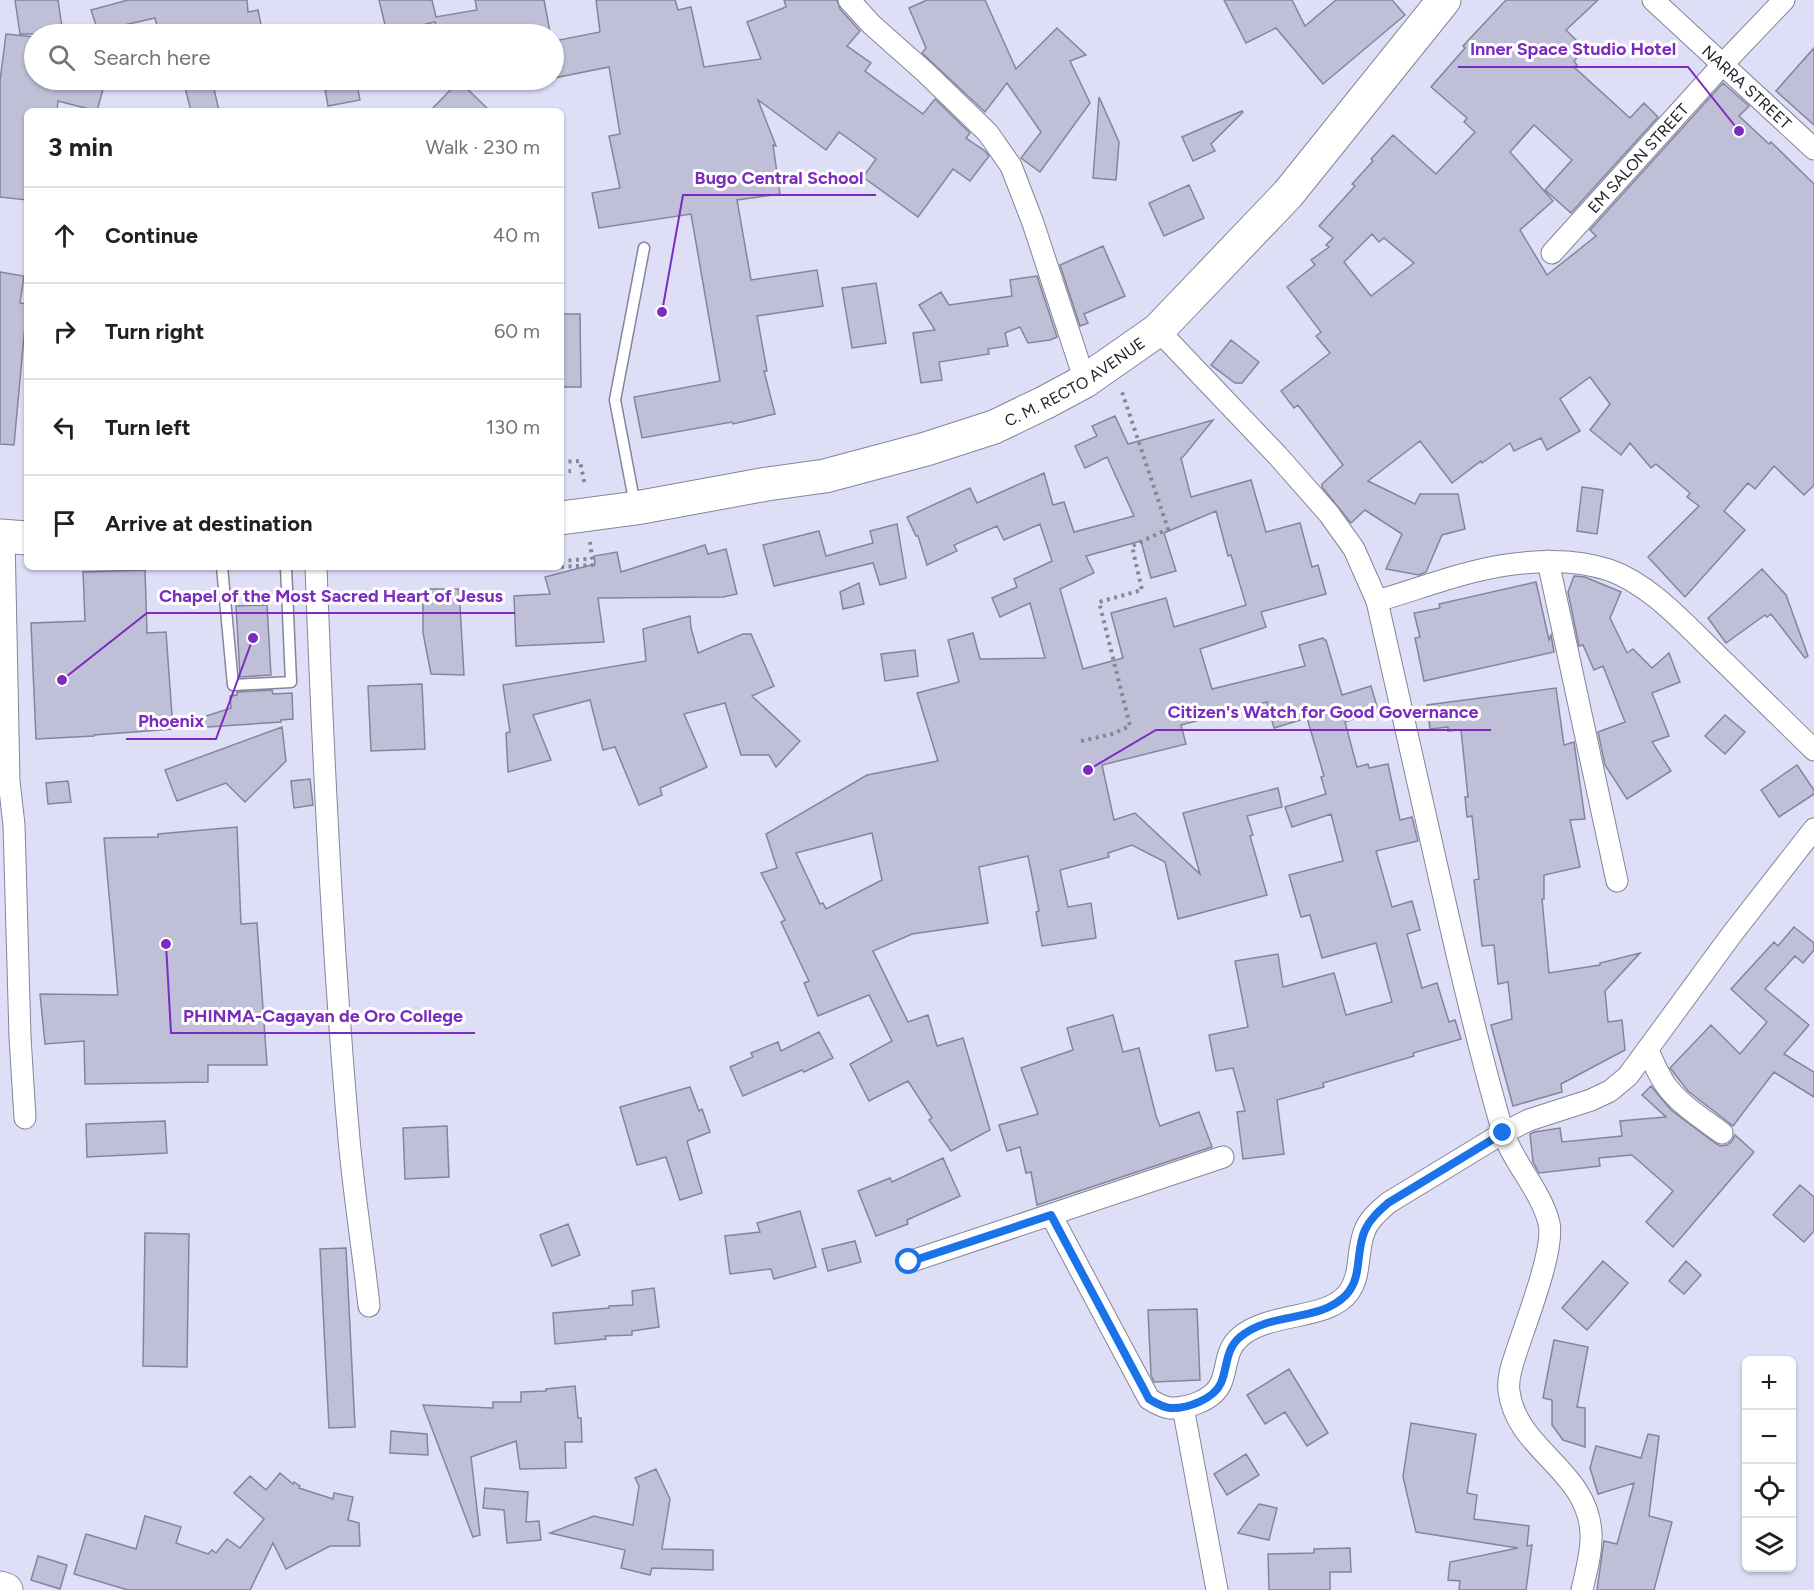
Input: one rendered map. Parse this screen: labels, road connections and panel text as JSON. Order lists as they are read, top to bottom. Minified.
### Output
{"streets":{"highway":["C. M. RECTO AVENUE"],"street":["NARRA STREET","EM SALON STREET"]},"crossings":[["NARRA STREET","EM SALON STREET"]],"places":["Inner Space Studio Hotel","Bugo Central School","Phoenix","Chapel of the Most Sacred Heart of Jesus","Citizen's Watch for Good Governance","PHINMA-Cagayan de Oro College"],"page":{"search":"Search here","heading":["3 min","Walk · 230 m"],"list":[["Continue","40 m"],["Turn right","60 m"],["Turn left","130 m"],"Arrive at destination"],"map_buttons":["+","−"]}}
